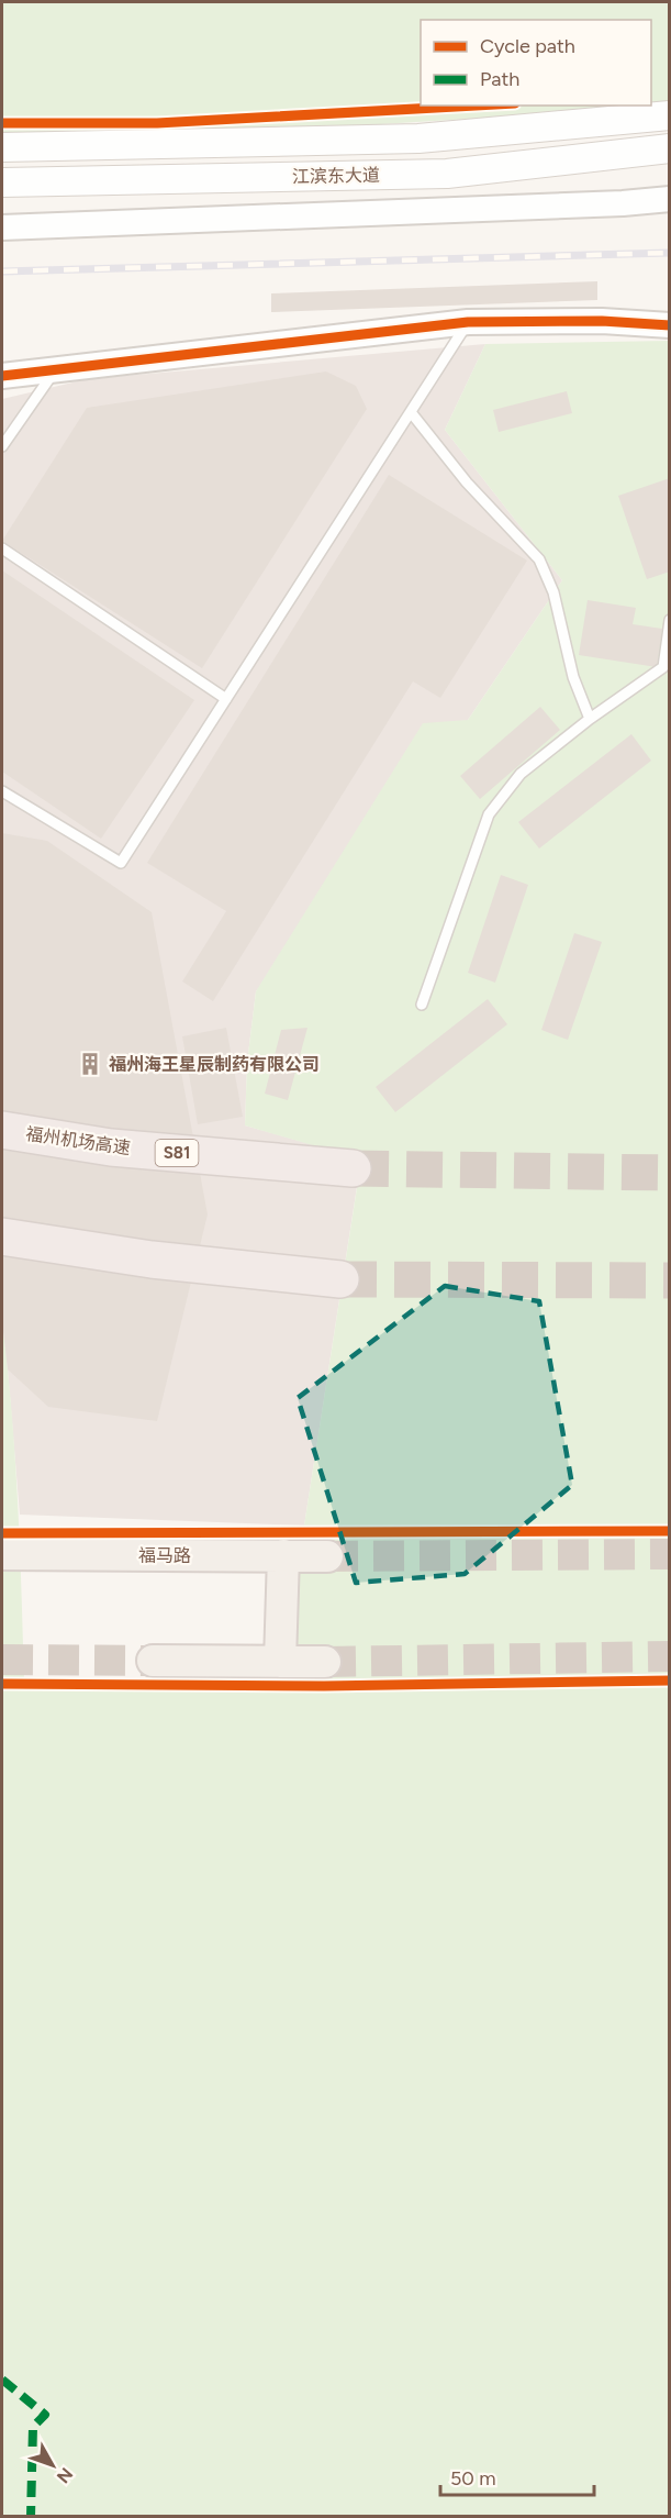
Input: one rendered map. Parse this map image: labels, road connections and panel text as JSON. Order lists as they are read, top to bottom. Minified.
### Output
{"streets":{"highway":["福州机场高速","S81"],"main road":["江滨东大道","福马路"]},"places":{"building":["福州海王星辰制药有限公司"]},"legend":["Cycle path","Path"],"scale_bar":"50 m","north":"bottom right"}
